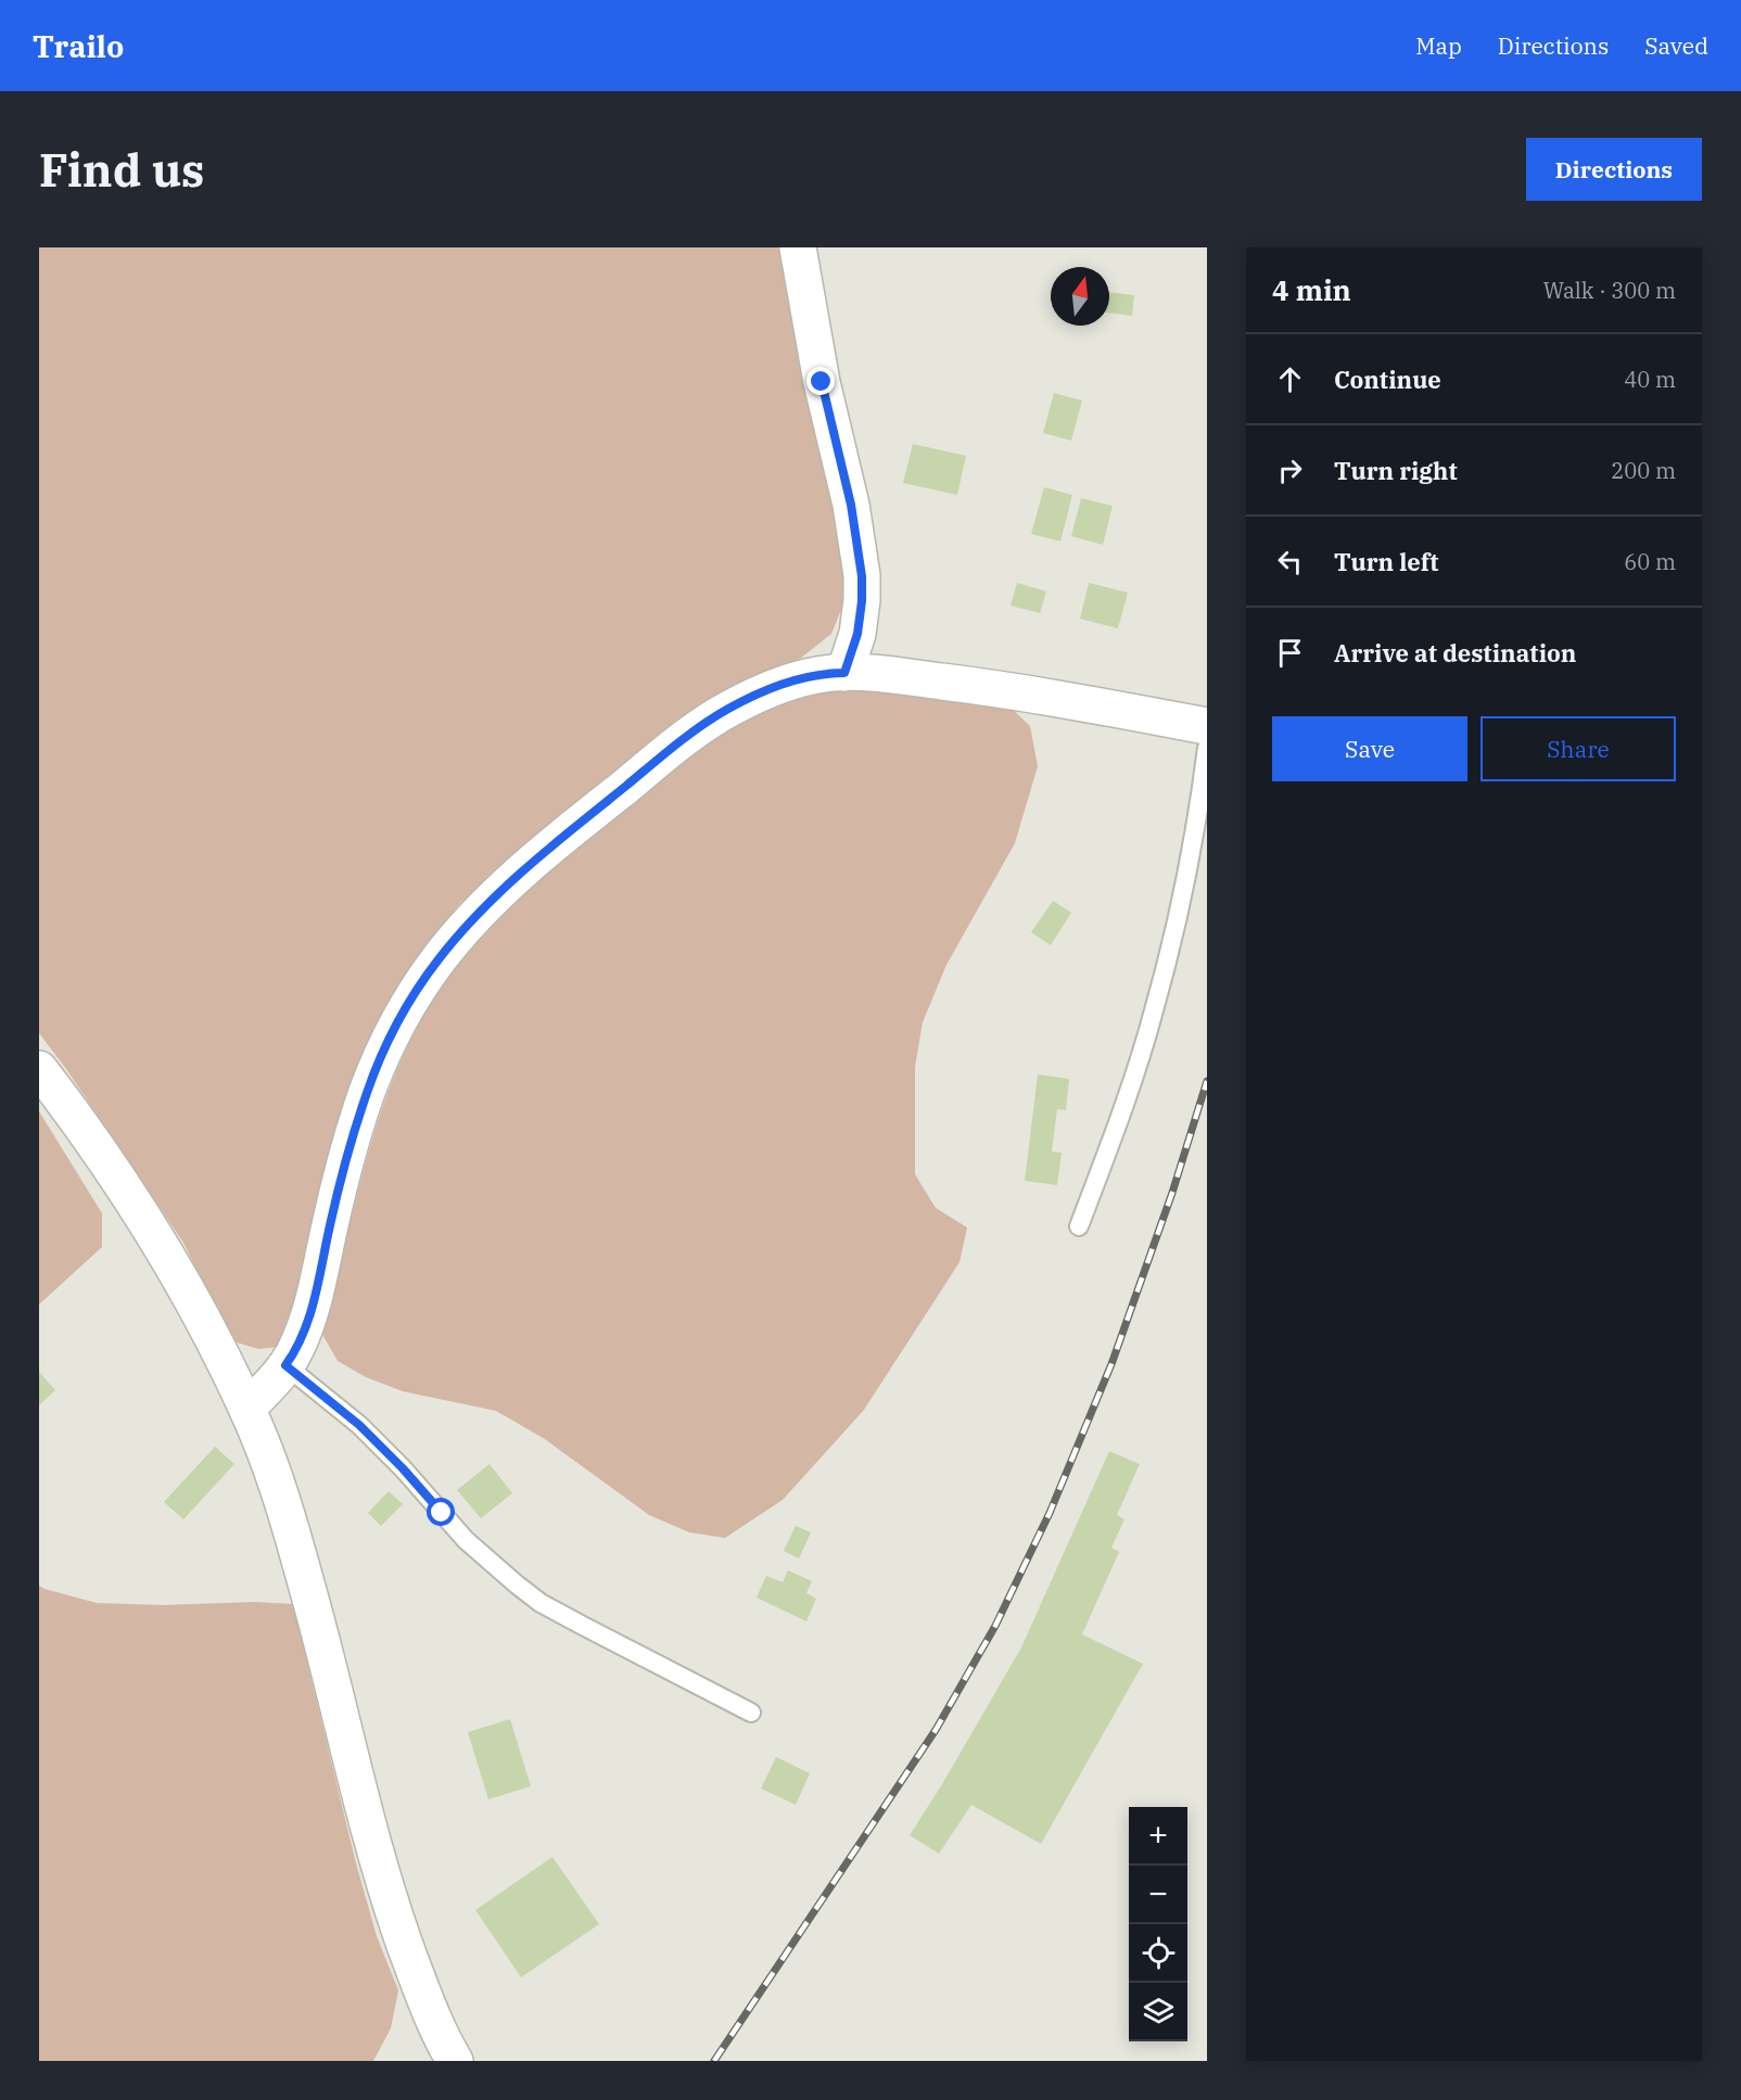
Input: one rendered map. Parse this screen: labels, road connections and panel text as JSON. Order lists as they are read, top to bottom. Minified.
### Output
{"north":"top","page":{"header":"Trailo","nav":["Map","Directions","Saved"],"buttons":["Directions",["Save","Share"]],"title":"Find us","heading":["4 min","Walk · 300 m"],"list":[["Continue","40 m"],["Turn right","200 m"],["Turn left","60 m"],"Arrive at destination"],"map_buttons":["+","−"]}}
